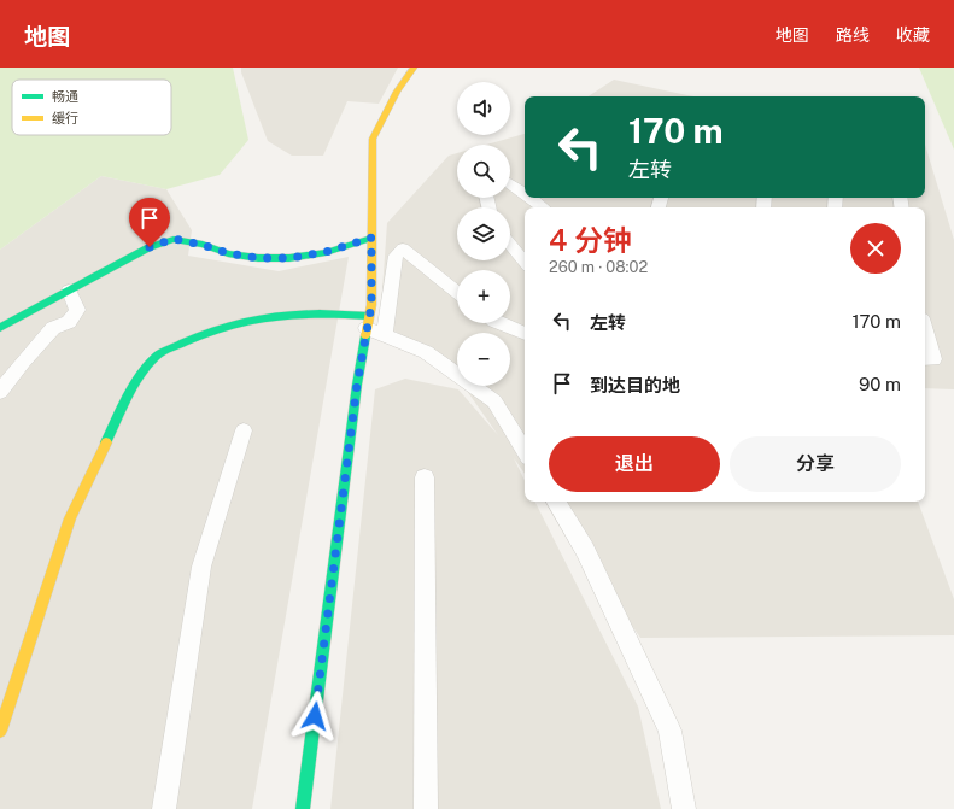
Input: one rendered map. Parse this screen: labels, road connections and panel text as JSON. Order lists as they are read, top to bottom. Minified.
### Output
{"legend":["畅通","缓行"],"page":{"header":"地图","nav":["地图","路线","收藏"],"map_buttons":["+","−"],"turn":["170 m","左转"],"heading":["4 分钟","260 m · 08:02"],"list":[{"name":"左转","value":"170 m"},{"name":"到达目的地","value":"90 m"}],"buttons":["退出","分享"]}}
